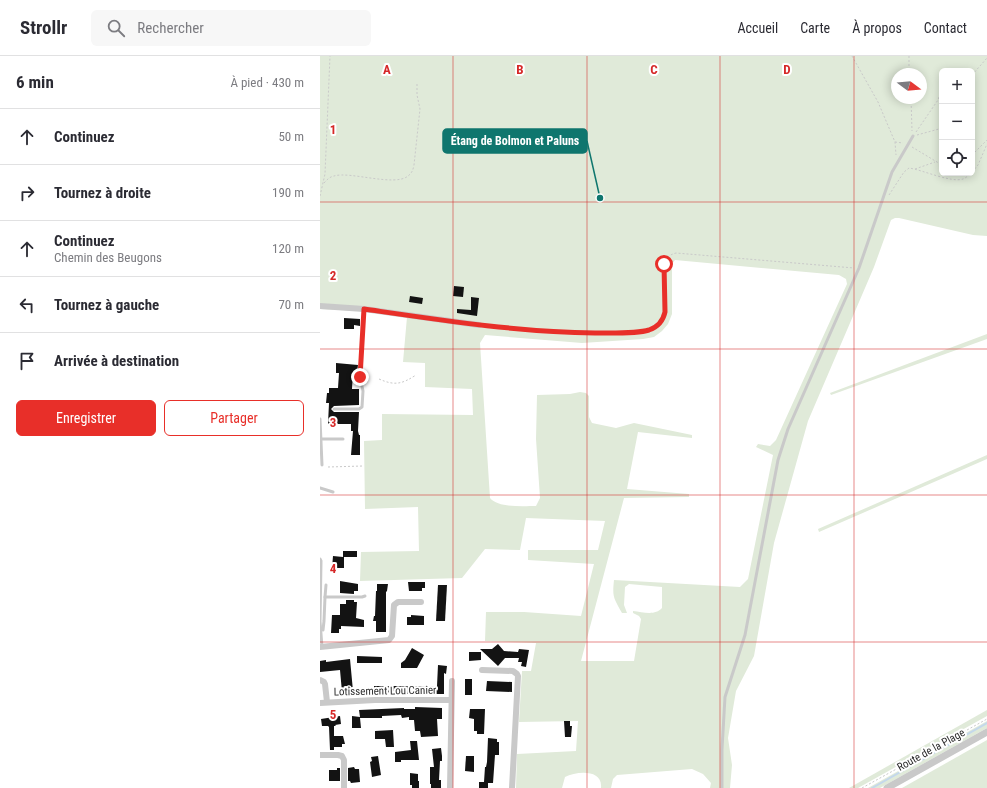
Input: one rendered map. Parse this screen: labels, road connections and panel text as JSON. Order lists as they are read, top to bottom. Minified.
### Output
{"streets":{"street":["Lotissement Lou Canier","Route de la Plage"]},"places":["Étang de Bolmon et Paluns"],"north":"right","page":{"header":"Strollr","search":"Rechercher","nav":["Accueil","Carte","À propos","Contact"],"heading":["6 min","À pied · 430 m"],"map_buttons":["+","−"],"list":[["Continuez","50 m"],["Tournez à droite","190 m"],["Continuez","Chemin des Beugons","120 m"],["Tournez à gauche","70 m"],"Arrivée à destination"],"buttons":["Enregistrer","Partager"]},"grid":{"columns":["A","B","C","D"],"rows":["1","2","3","4","5"]}}
